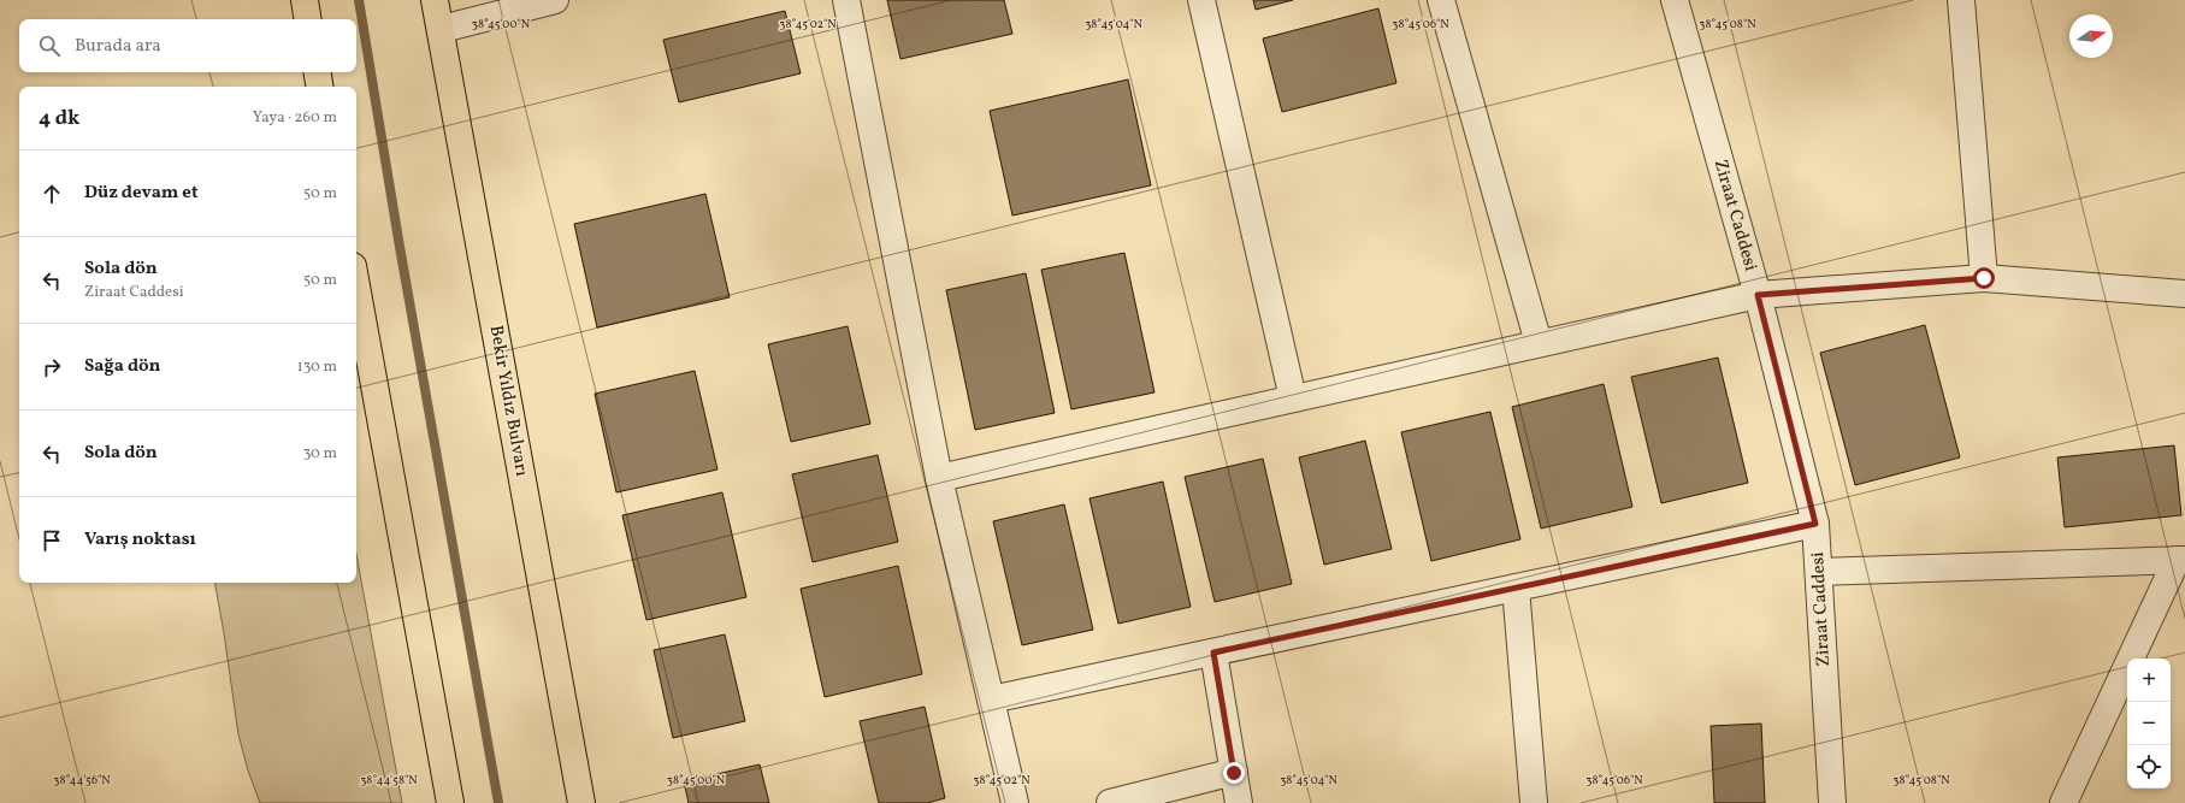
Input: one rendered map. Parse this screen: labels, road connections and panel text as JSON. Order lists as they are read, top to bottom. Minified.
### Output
{"streets":{"main road":["Bekir Yıldız Bulvarı"],"street":["Ziraat Caddesi"]},"north":"right","page":{"search":"Burada ara","heading":["4 dk","Yaya · 260 m"],"list":[["Düz devam et","50 m"],["Sola dön","Ziraat Caddesi","50 m"],["Sağa dön","130 m"],["Sola dön","30 m"],"Varış noktası"],"map_buttons":["+","−"]},"coordinates":["38°45'00\"N","38°45'02\"N","38°45'04\"N","38°45'06\"N","38°45'08\"N","38°44'56\"N","38°44'58\"N"]}
